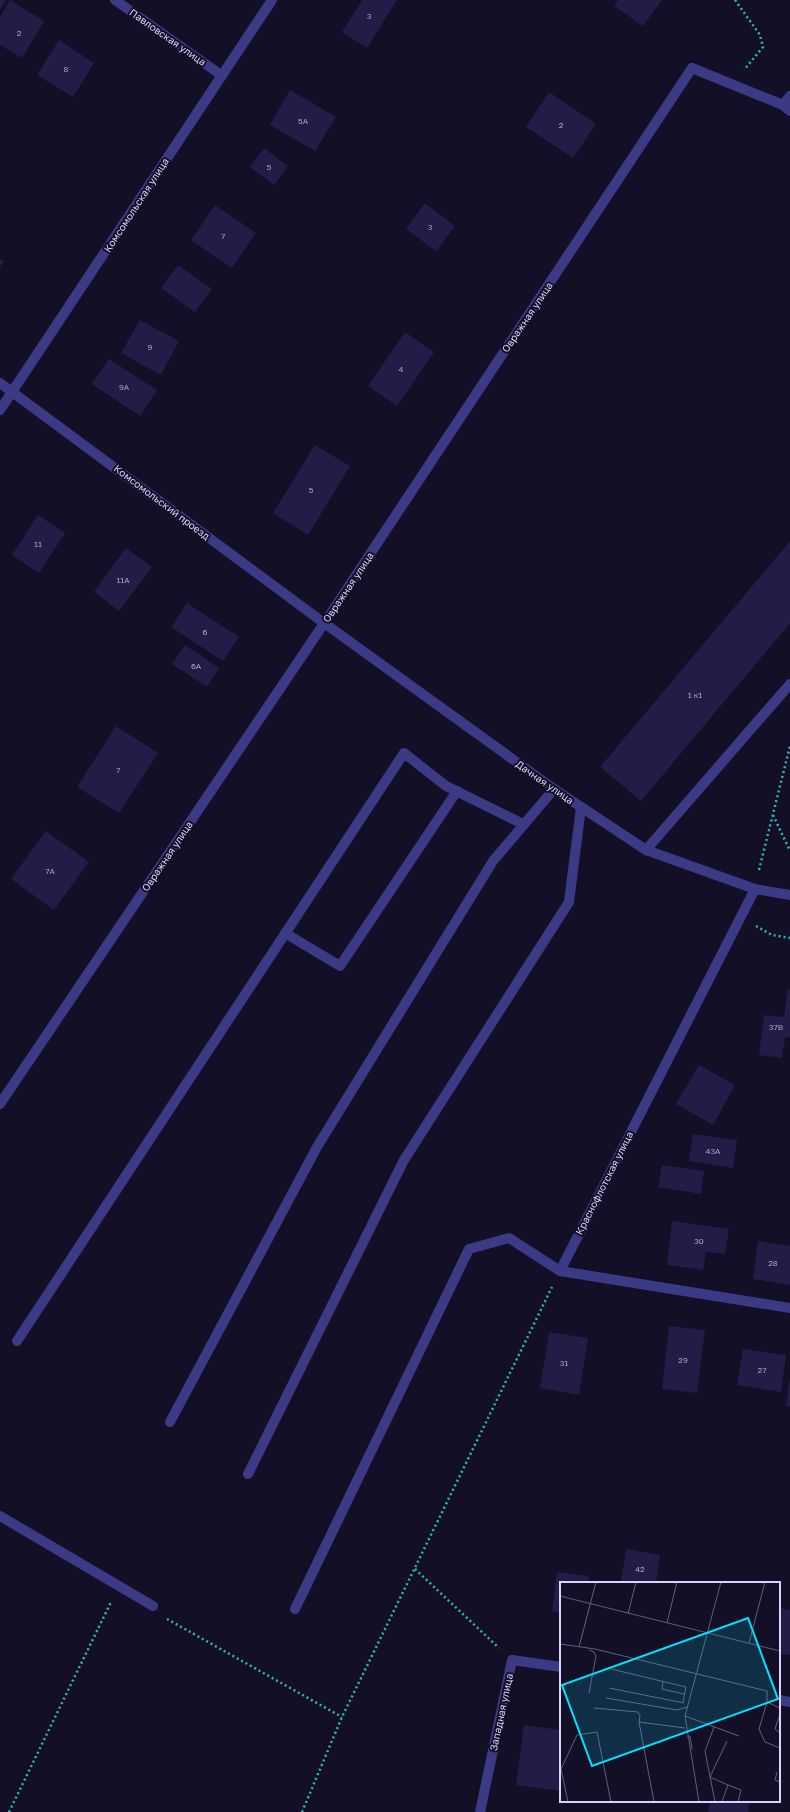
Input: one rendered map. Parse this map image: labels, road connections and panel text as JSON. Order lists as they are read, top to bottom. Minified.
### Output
{"streets":{"street":["Павловская улица","Комсомольская улица","Овражная улица","Комсомольский проезд","Дачная улица","Краснофлотская улица","Западная улица"]},"crossings":[["Павловская улица","Комсомольская улица"],["Комсомольская улица","Комсомольский проезд"],["Овражная улица","Комсомольский проезд"],["Овражная улица","Дачная улица"],["Комсомольский проезд","Дачная улица"],["Дачная улица","Краснофлотская улица"]],"house_numbers":["3","2","8","5А","2","5","3","7","9","4","9А","5","11","11А","6","6А","1 к1","7","7А","37В","43А","30","28","29","31","27","42"]}
